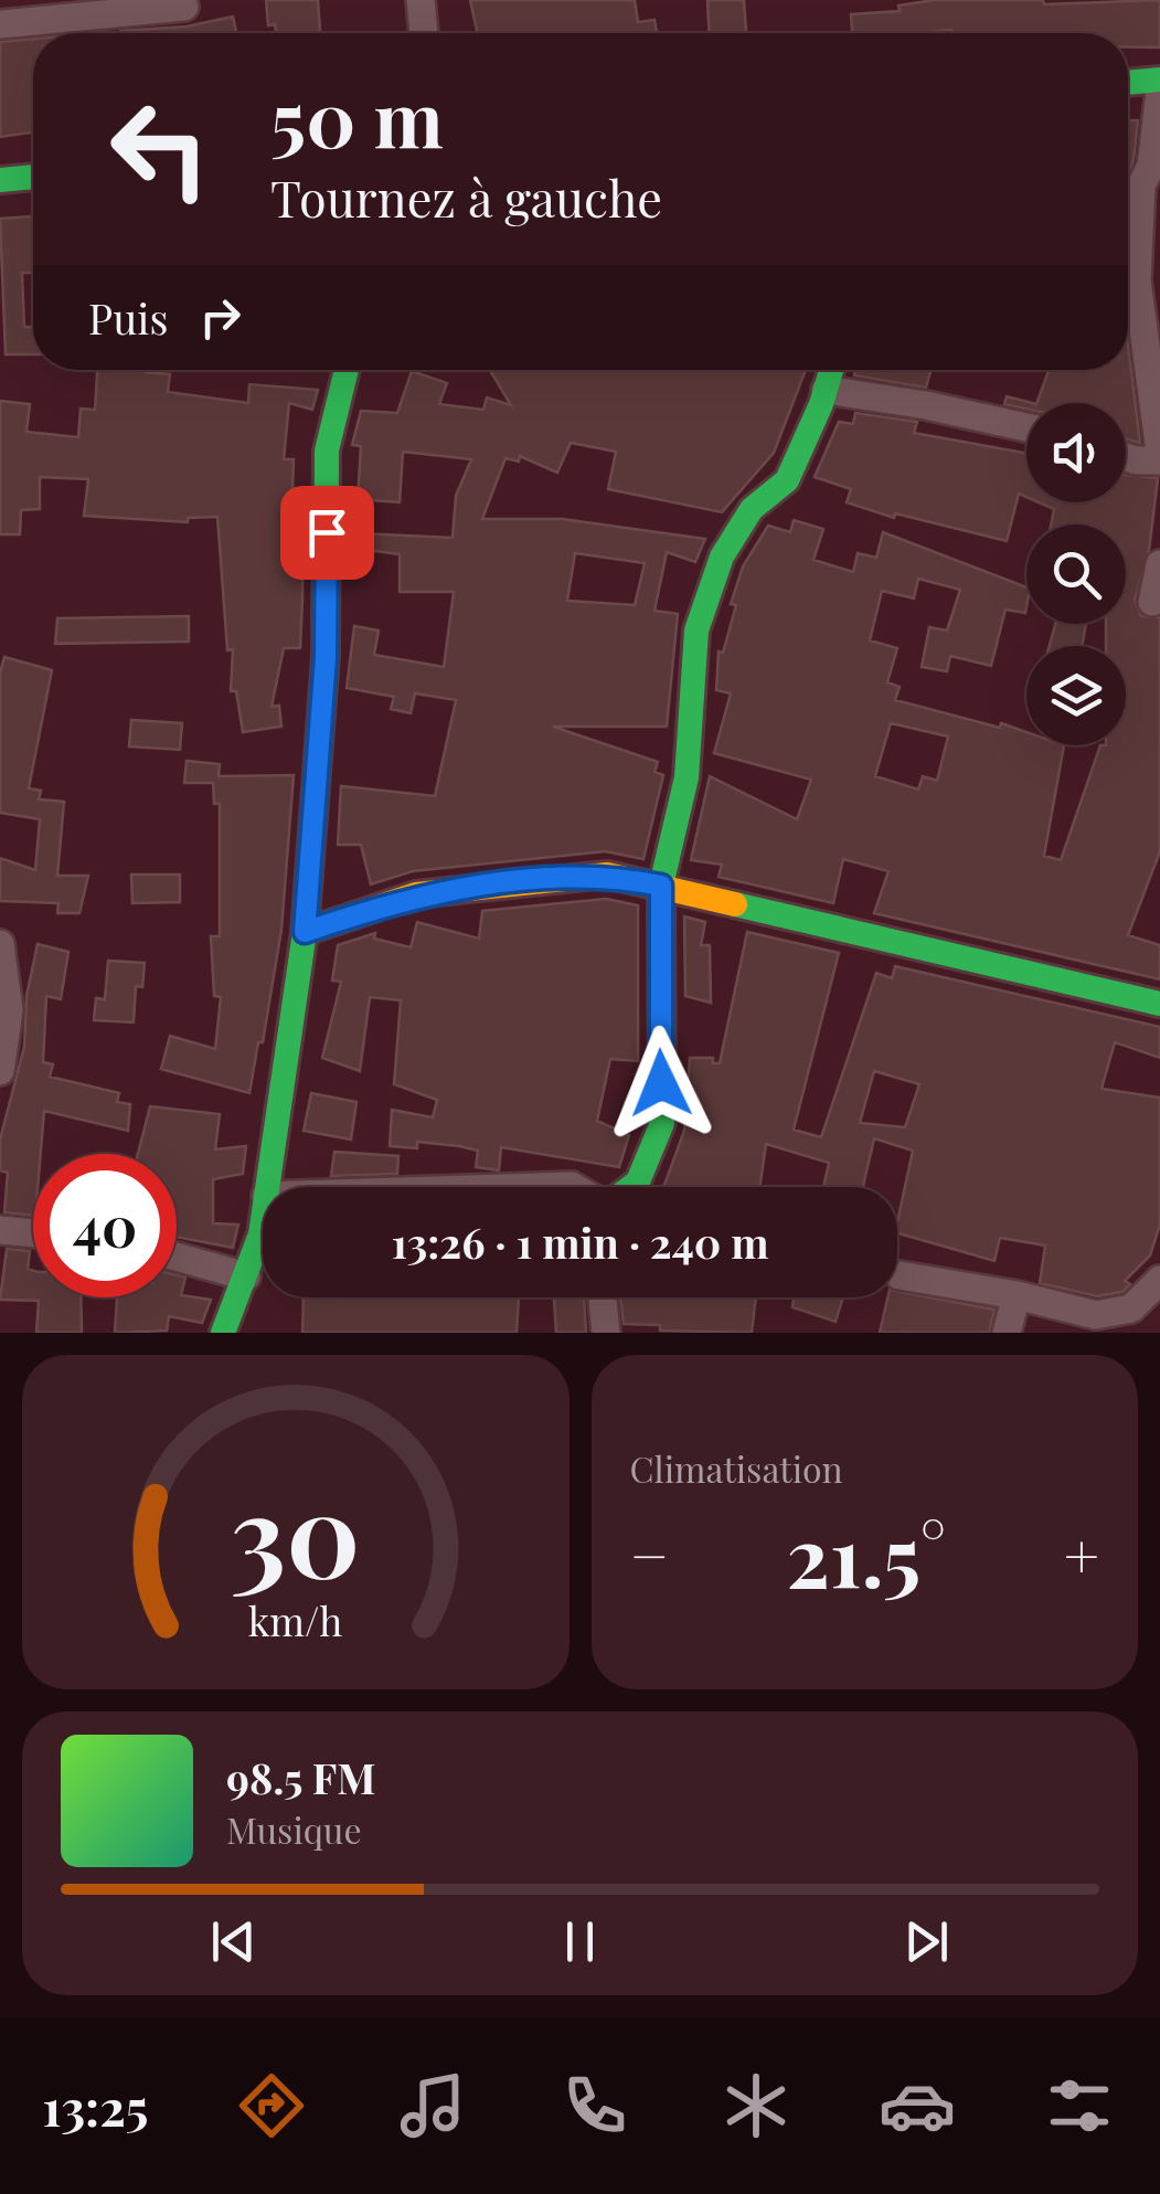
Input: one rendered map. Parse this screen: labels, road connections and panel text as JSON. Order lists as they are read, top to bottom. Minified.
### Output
{"page":{"turn":["50 m","Tournez à gauche"],"then":"Puis","limit":"40","trip":"13:26 · 1 min · 240 m","tile":"Climatisation","heat":["−","21.5°","+"],"song":["98.5 FM","Musique"],"tabs":"13:25","gauge":["30","km/h"]}}
